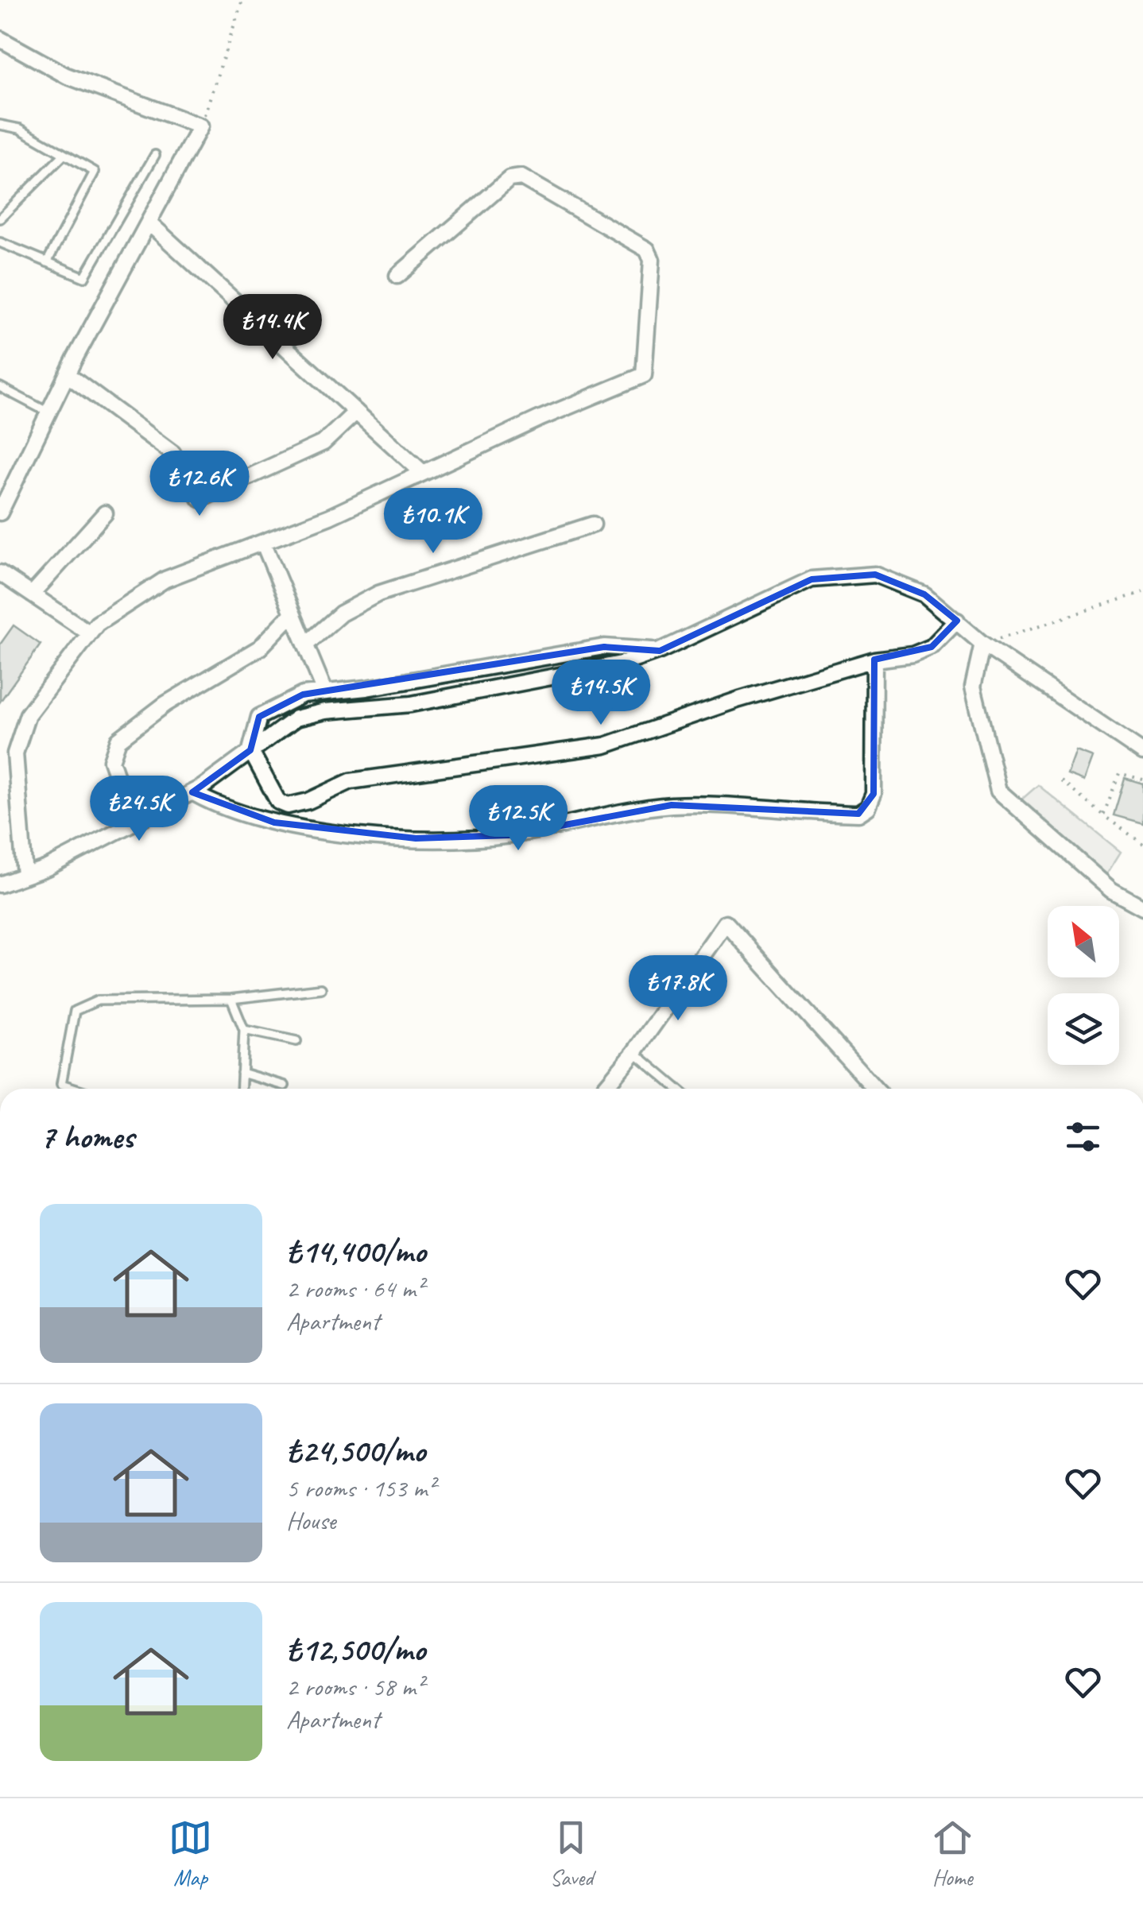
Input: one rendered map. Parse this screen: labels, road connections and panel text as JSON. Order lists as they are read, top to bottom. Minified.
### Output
{"north":"top left","page":{"price":["₺14.4K","₺12.6K","₺10.1K","₺14.5K","₺24.5K","₺12.5K","₺17.8K"],"heading":"7 homes","list":[{"name":"₺14,400/mo","note":"2 rooms · 64 m² · Apartment"},{"name":"₺24,500/mo","note":"5 rooms · 153 m² · House"},{"name":"₺12,500/mo","note":"2 rooms · 58 m² · Apartment"}],"tabs":["Map","Saved","Home"]}}
